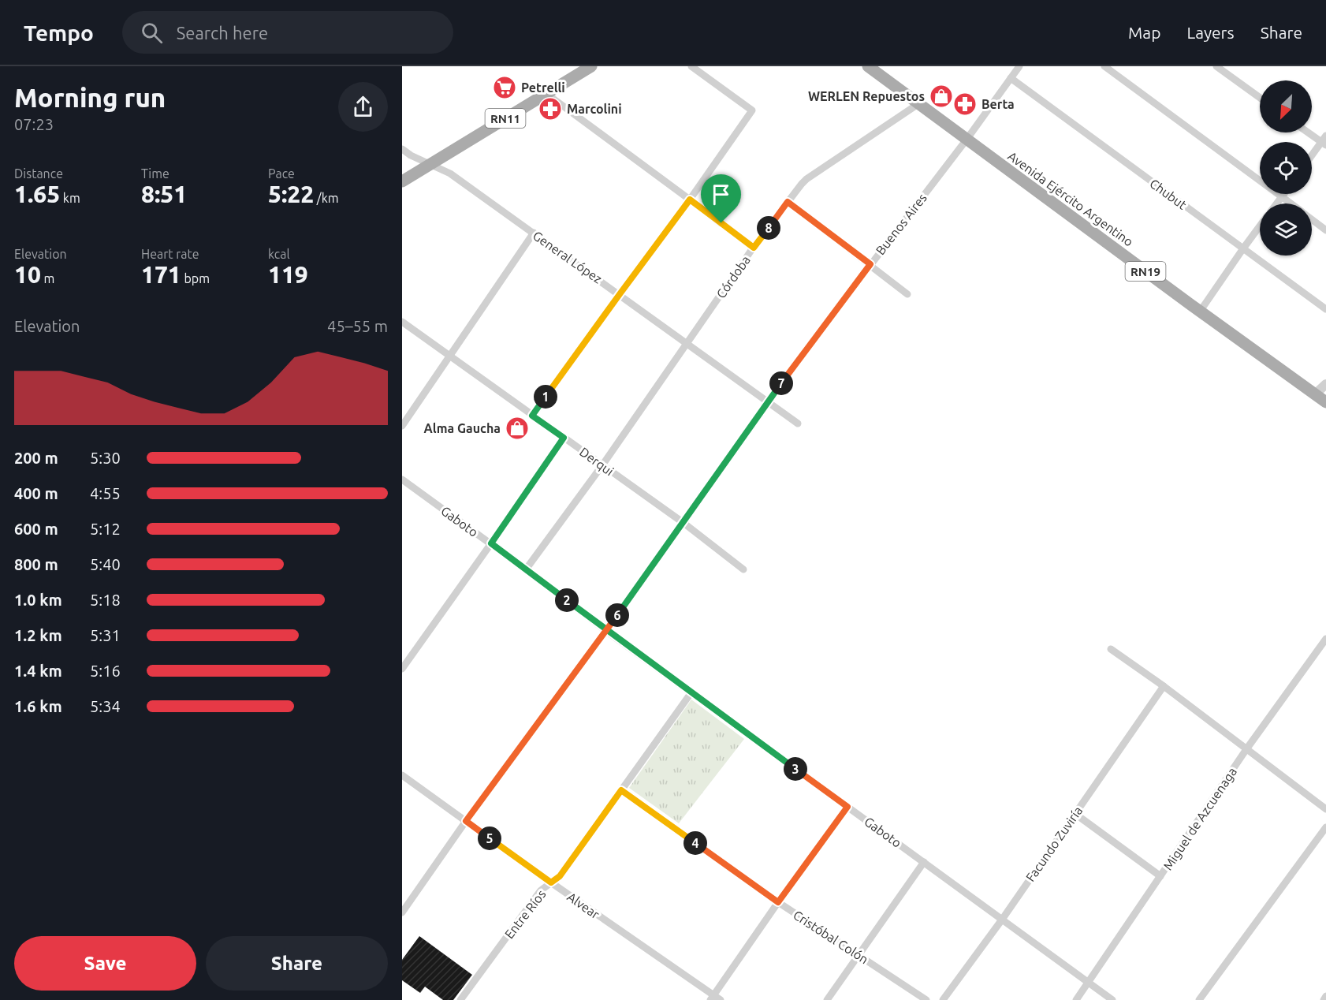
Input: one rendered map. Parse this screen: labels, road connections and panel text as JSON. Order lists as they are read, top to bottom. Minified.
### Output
{"streets":{"main road":["RN11","Avenida Ejército Argentino","RN19"],"street":["Chubut","Buenos Aires","General López","Córdoba","Derqui","Gaboto","Miguel de Azcuenaga","Facundo Zuviría","Alvear","Entre Ríos","Cristóbal Colón"]},"crossings":[["RN11","General López"],["Chubut","Buenos Aires"],["Avenida Ejército Argentino","Buenos Aires"],["Avenida Ejército Argentino","Córdoba"],["Buenos Aires","General López"],["Buenos Aires","Derqui"],["Buenos Aires","Gaboto"],["Buenos Aires","Alvear"],["General López","Córdoba"],["Córdoba","Derqui"],["Córdoba","Gaboto"],["Gaboto","Miguel de Azcuenaga"],["Gaboto","Facundo Zuviría"],["Gaboto","Entre Ríos"],["Alvear","Entre Ríos"],["Entre Ríos","Cristóbal Colón"]],"places":{"supermarket":["Petrelli"],"shop":["WERLEN Repuestos","Alma Gaucha"],"pharmacy":["Berta","Marcolini"]},"north":"bottom left","page":{"header":"Tempo","search":"Search here","nav":["Map","Layers","Share"],"heading":["Morning run","07:23"],"stats":[["Distance","1.65 km"],["Time","8:51"],["Pace","5:22 /km"],["Elevation","10 m"],["Heart rate","171 bpm"],["kcal","119"]],"pins":["8","7","1","2","6","3","5","4"],"chart":["Elevation","45–55 m"],"list":[{"name":"200 m","note":"5:30"},{"name":"400 m","note":"4:55"},{"name":"600 m","note":"5:12"},{"name":"800 m","note":"5:40"},{"name":"1.0 km","note":"5:18"},{"name":"1.2 km","note":"5:31"},{"name":"1.4 km","note":"5:16"},{"name":"1.6 km","note":"5:34"}],"buttons":["Save","Share"]}}
